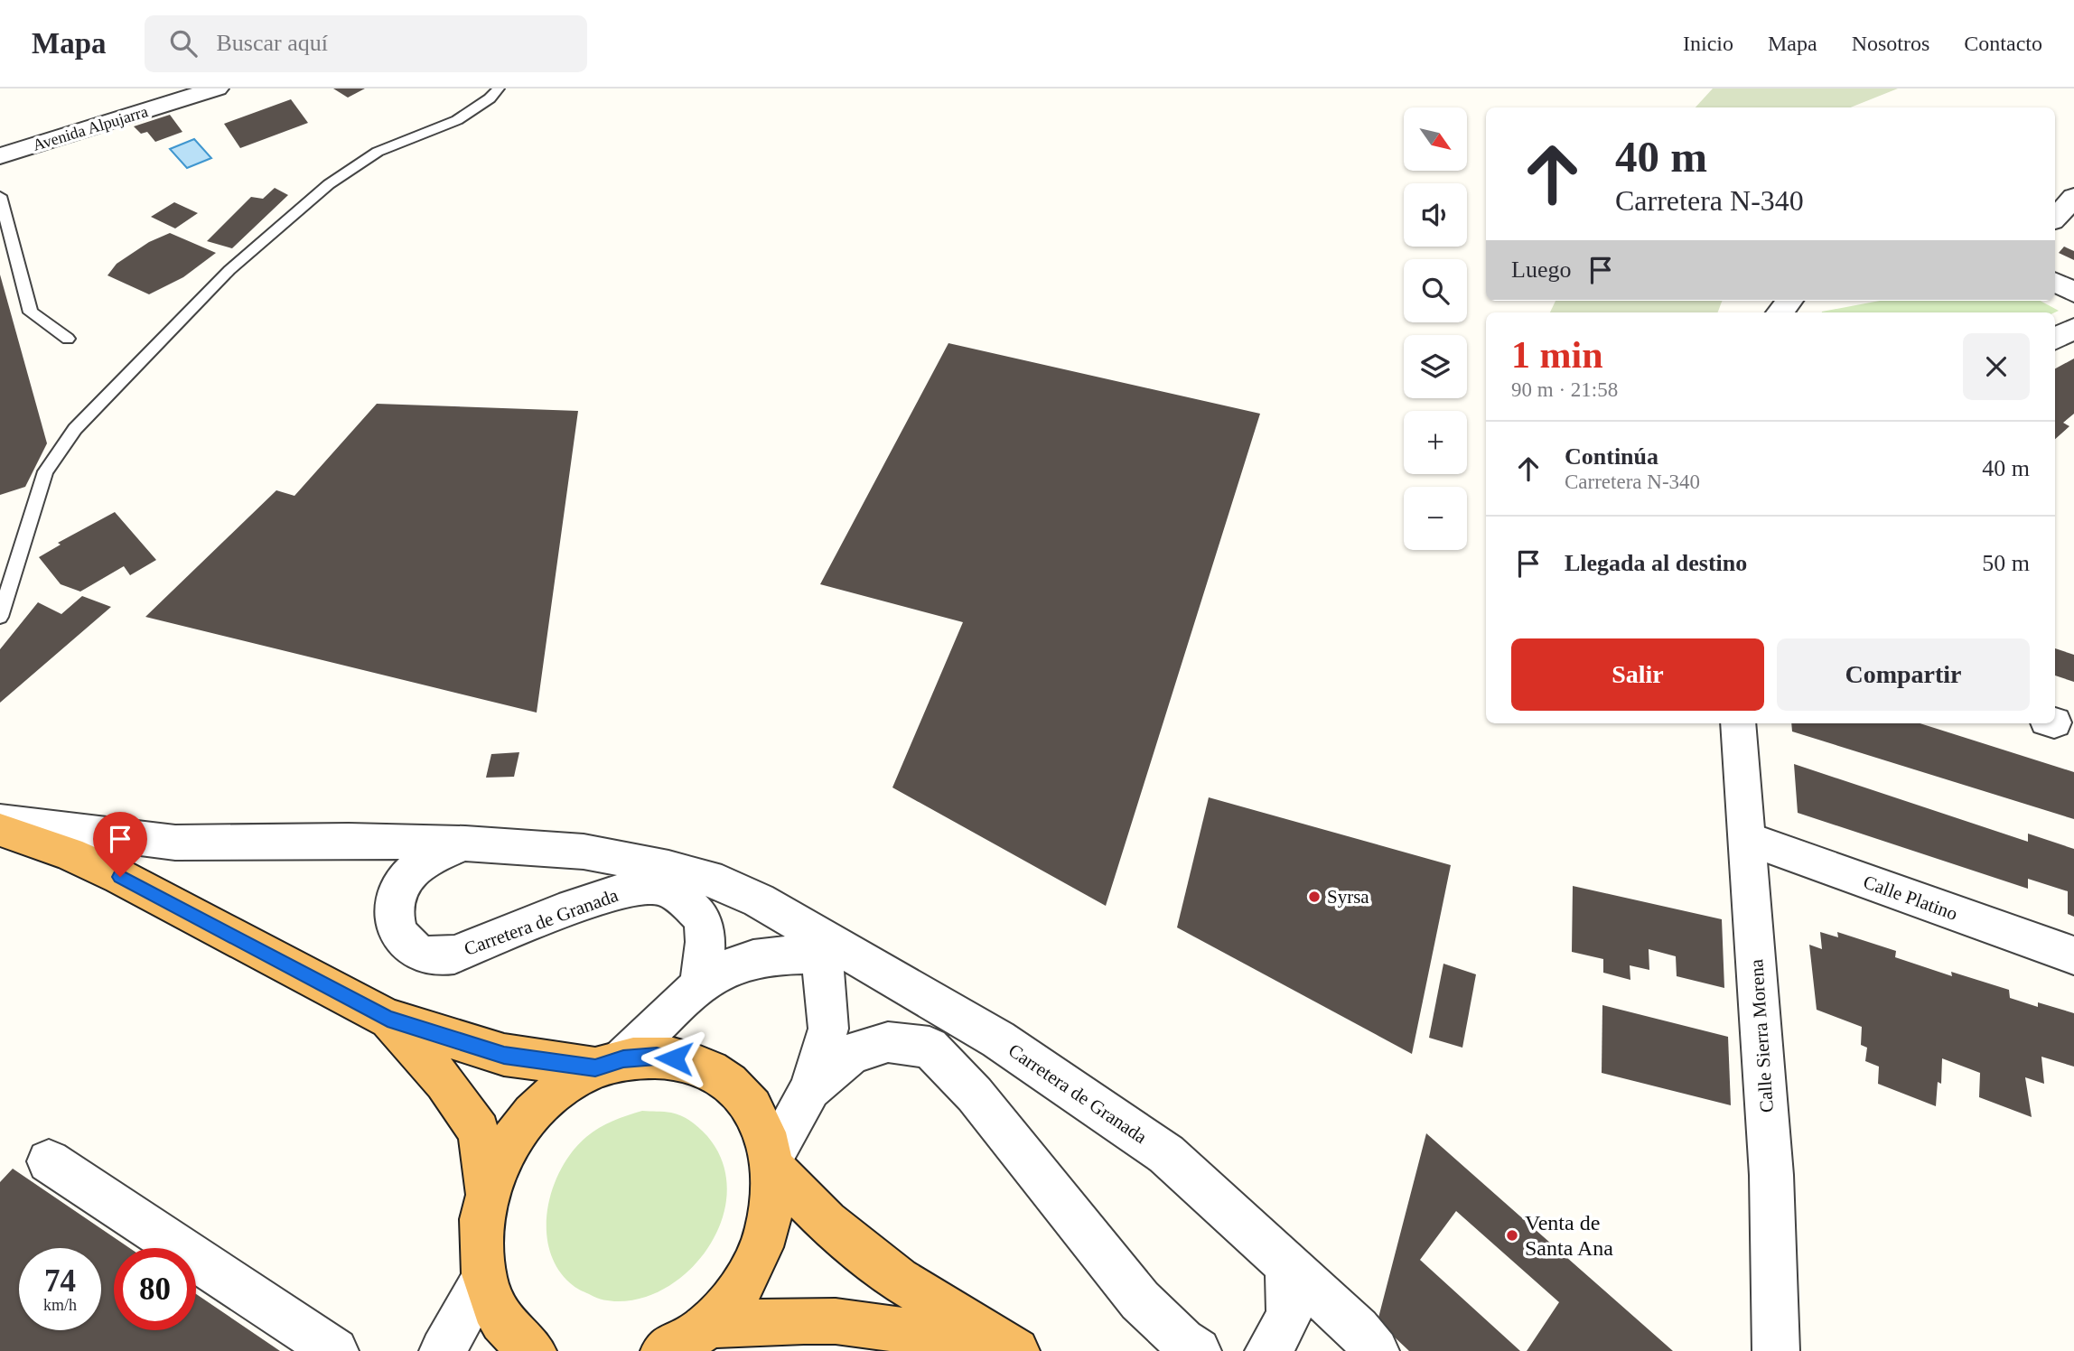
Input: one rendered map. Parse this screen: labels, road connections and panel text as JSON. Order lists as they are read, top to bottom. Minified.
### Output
{"streets":{"street":["Avenida Alpujarra","Calle Platino","Carretera de Granada","Calle Sierra Morena"]},"crossings":[["Calle Platino","Calle Sierra Morena"]],"places":["Syrsa","Venta de Santa Ana"],"north":"bottom right","page":{"header":"Mapa","search":"Buscar aquí","nav":["Inicio","Mapa","Nosotros","Contacto"],"map_buttons":["+","−"],"turn":["40 m","Carretera N-340"],"then":"Luego","heading":["1 min","90 m · 21:58"],"list":[{"name":"Continúa","note":"Carretera N-340","value":"40 m"},{"name":"Llegada al destino","value":"50 m"}],"buttons":["Salir","Compartir"],"speed":"74 km/h","limit":"80"}}
